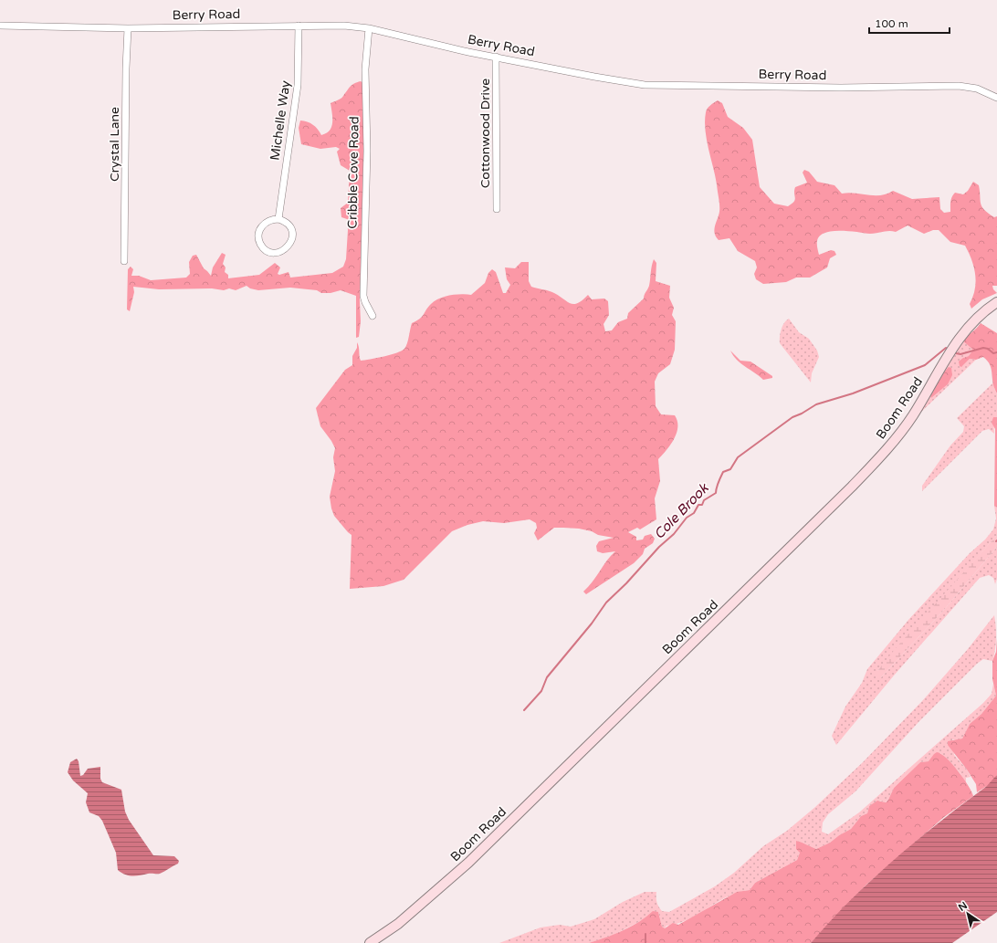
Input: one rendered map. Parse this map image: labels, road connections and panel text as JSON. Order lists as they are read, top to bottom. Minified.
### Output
{"streets":{"street":["Berry Road","Michelle Way","Cottonwood Drive","Crystal Lane","Cribble Cove Road","Boom Road"]},"crossings":[["Berry Road","Michelle Way"],["Berry Road","Cottonwood Drive"],["Berry Road","Crystal Lane"],["Berry Road","Cribble Cove Road"]],"water":["Cole Brook"],"scale_bar":"100 m","north":"top left"}
